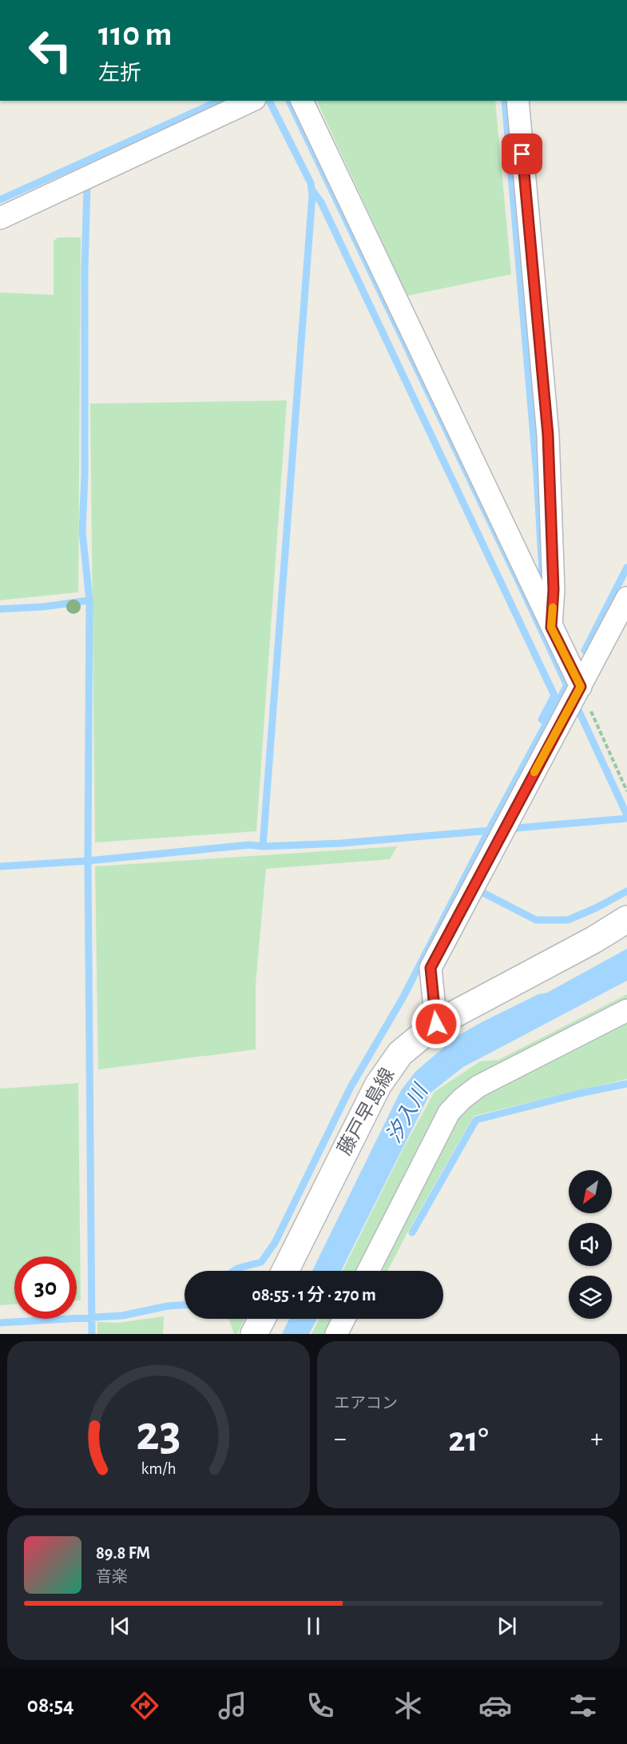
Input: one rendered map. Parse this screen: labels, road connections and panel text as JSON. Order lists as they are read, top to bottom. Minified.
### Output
{"streets":{"main road":["藤戸早島線"]},"water":["汐入川"],"north":"bottom left","page":{"turn":["110 m","左折"],"limit":"30","trip":"08:55 · 1 分 · 270 m","tile":"エアコン","heat":["−","21°","+"],"song":["89.8 FM","音楽"],"tabs":"08:54","gauge":["23","km/h"]}}
